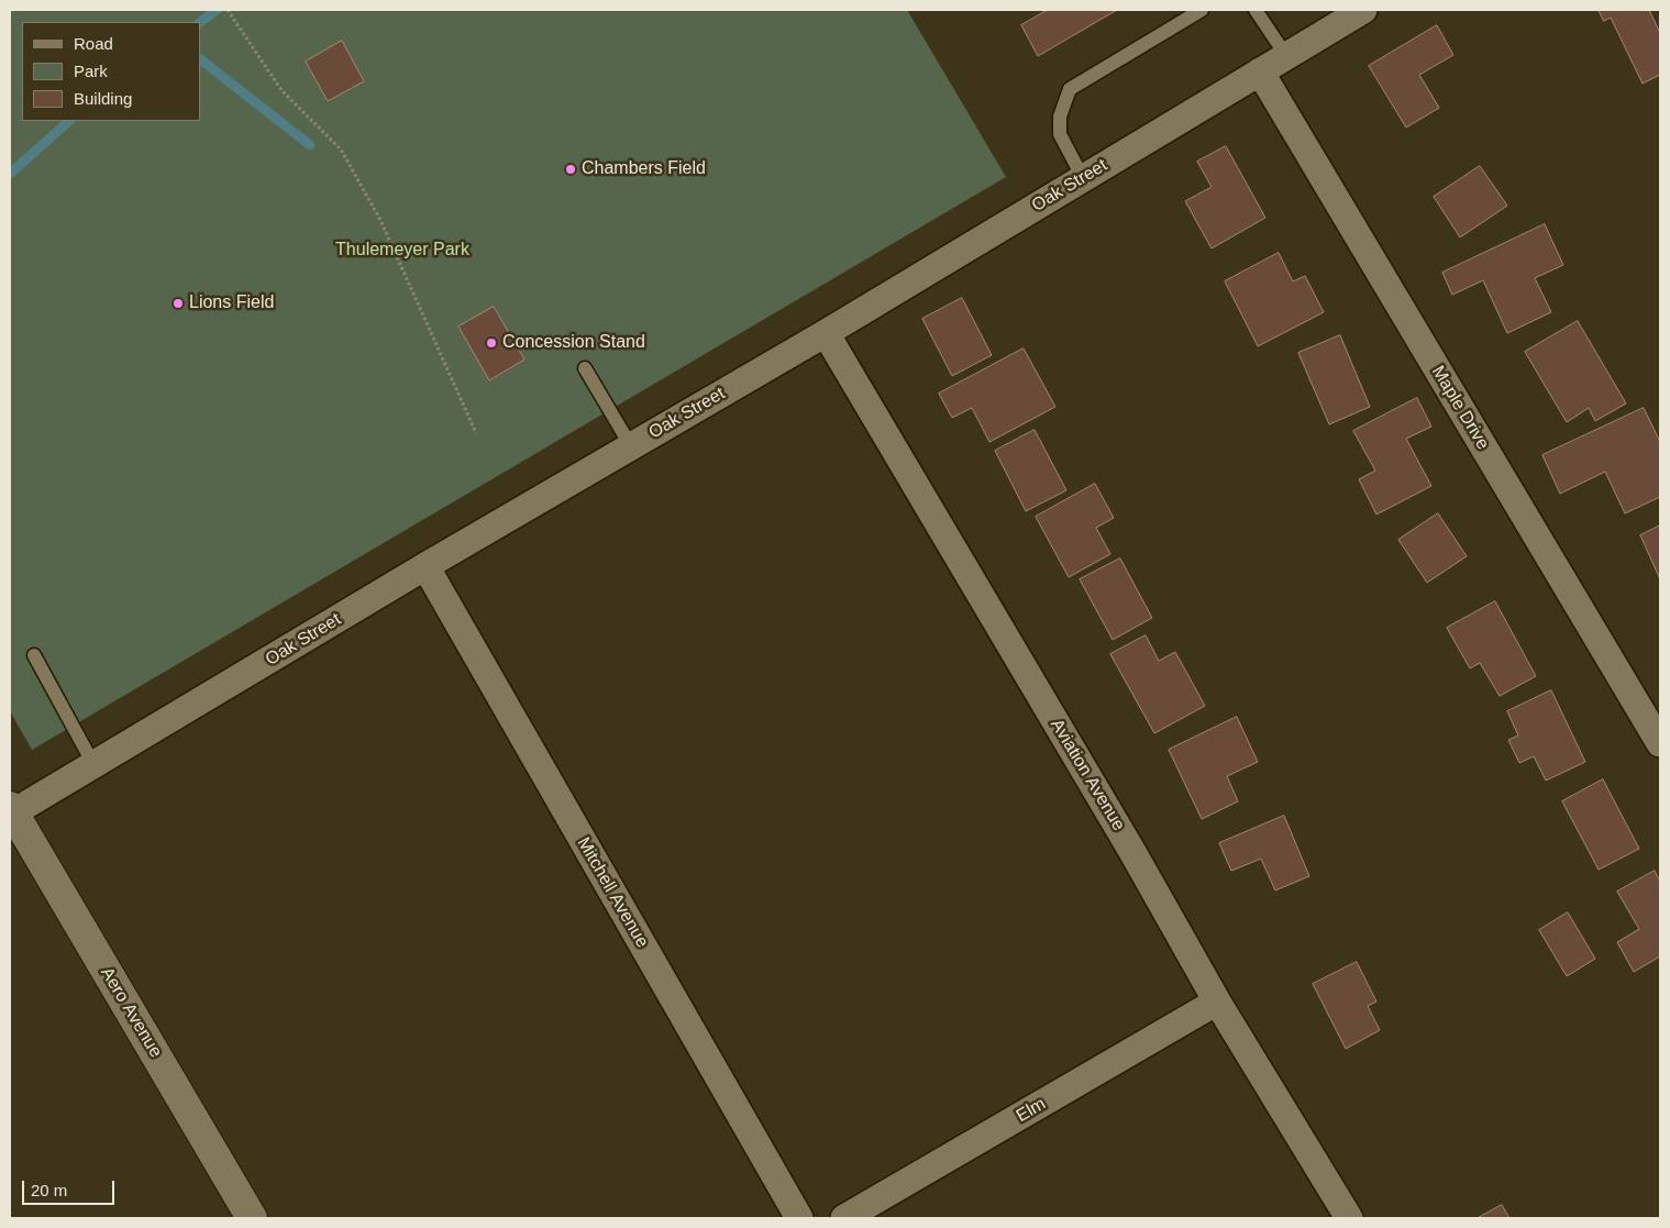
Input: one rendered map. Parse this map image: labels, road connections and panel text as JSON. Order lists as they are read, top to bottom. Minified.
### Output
{"streets":{"street":["Oak Street","Maple Drive","Aviation Avenue","Mitchell Avenue","Aero Avenue","Elm"]},"crossings":[["Oak Street","Maple Drive"],["Oak Street","Aviation Avenue"],["Oak Street","Mitchell Avenue"],["Oak Street","Aero Avenue"],["Aviation Avenue","Elm"]],"parks":["Thulemeyer Park"],"places":["Chambers Field","Lions Field","Concession Stand"],"legend":["Road","Park","Building"],"scale_bar":"20 m"}
